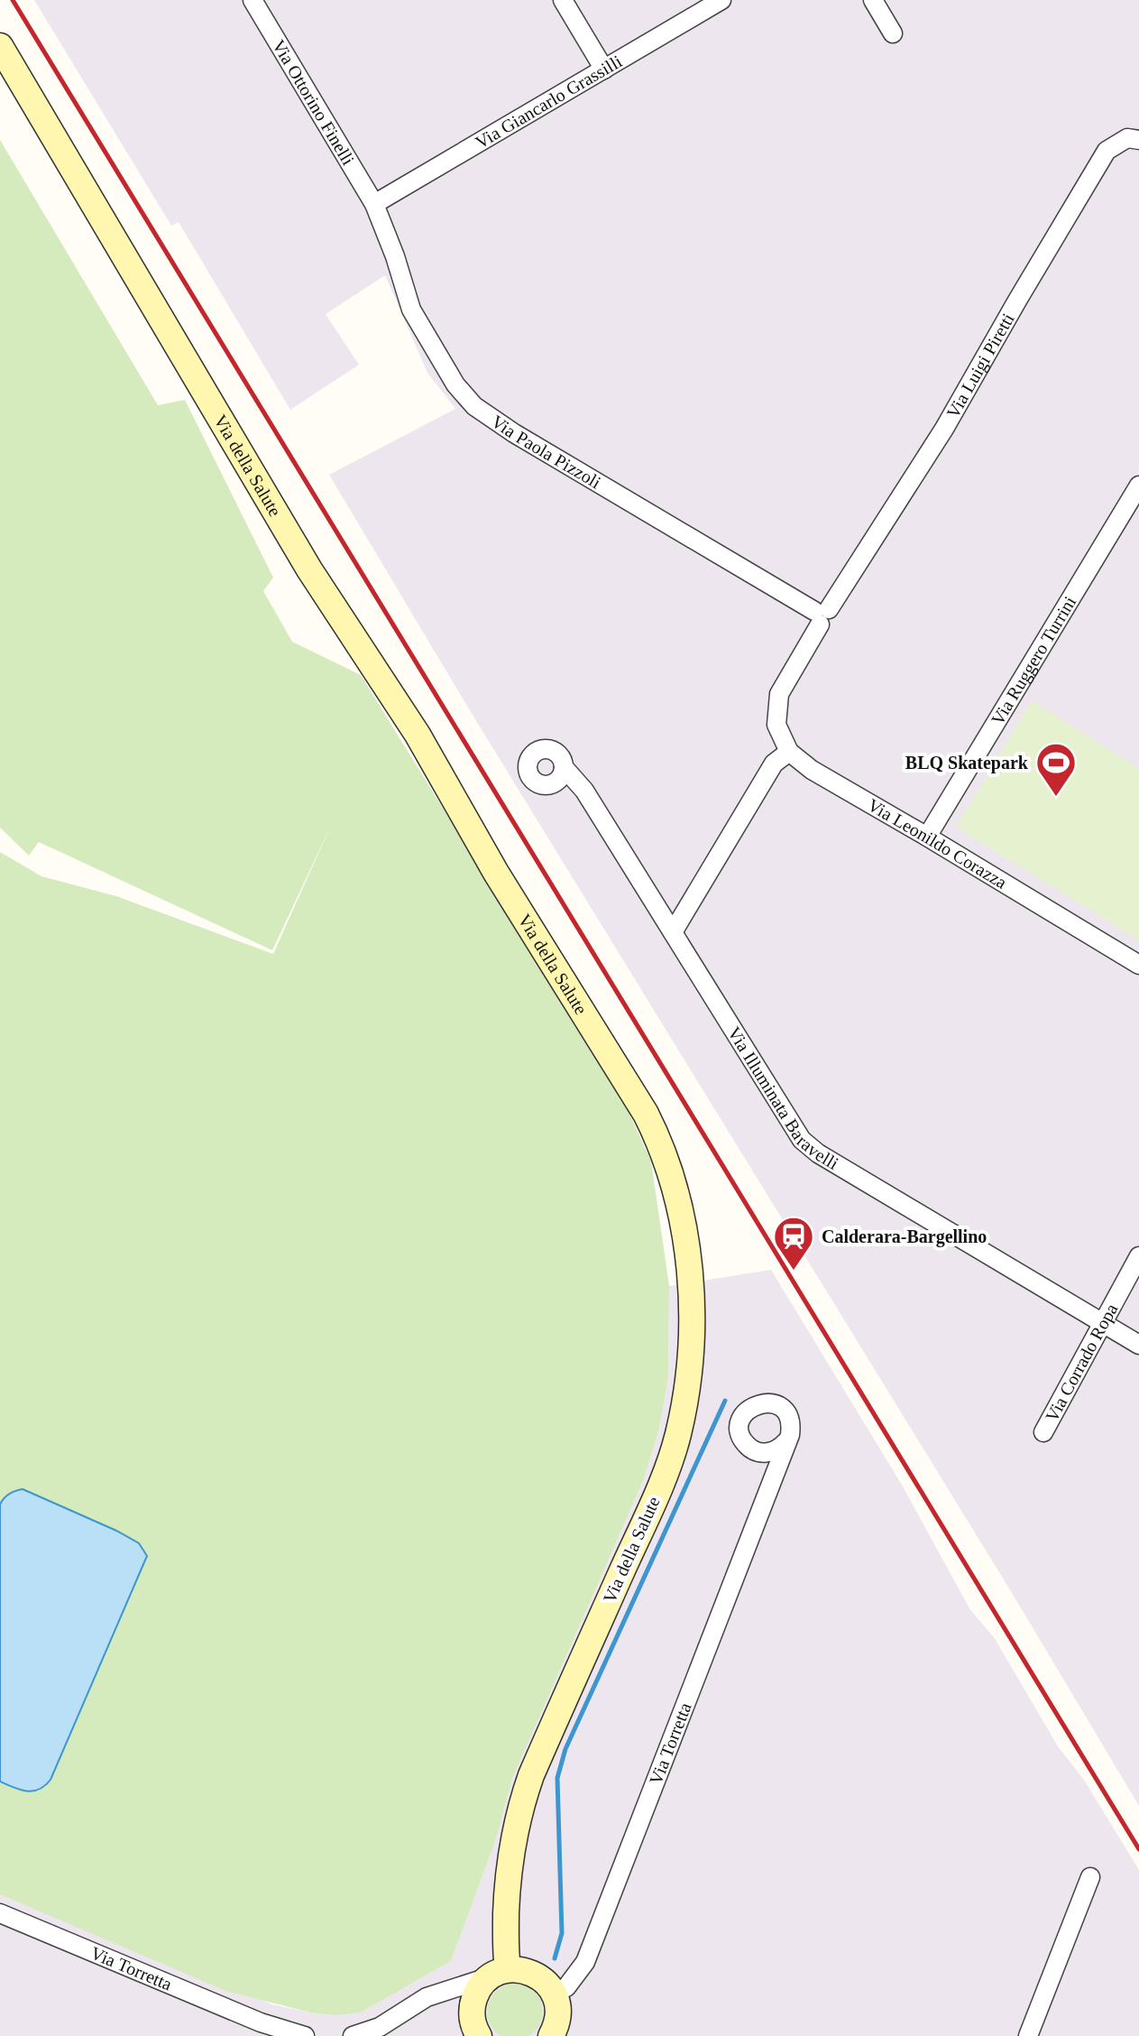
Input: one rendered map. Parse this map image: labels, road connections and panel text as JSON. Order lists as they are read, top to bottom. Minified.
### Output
{"streets":{"street":["Via Ottorino Finelli","Via Giancarlo Grassilli","Via Luigi Piretti","Via Paola Pizzoli","Via della Salute","Via Ruggero Turrini","Via Leonildo Corazza","Via Illuminata Baravelli","Via Corrado Ropa","Via Torretta"]},"crossings":[["Via Ottorino Finelli","Via Giancarlo Grassilli"],["Via Ottorino Finelli","Via Paola Pizzoli"],["Via Giancarlo Grassilli","Via Paola Pizzoli"],["Via Luigi Piretti","Via Paola Pizzoli"],["Via Luigi Piretti","Via Leonildo Corazza"],["Via Ruggero Turrini","Via Leonildo Corazza"],["Via Illuminata Baravelli","Via Corrado Ropa"]],"places":{"sports":["BLQ Skatepark"],"station":["Calderara-Bargellino"]}}
